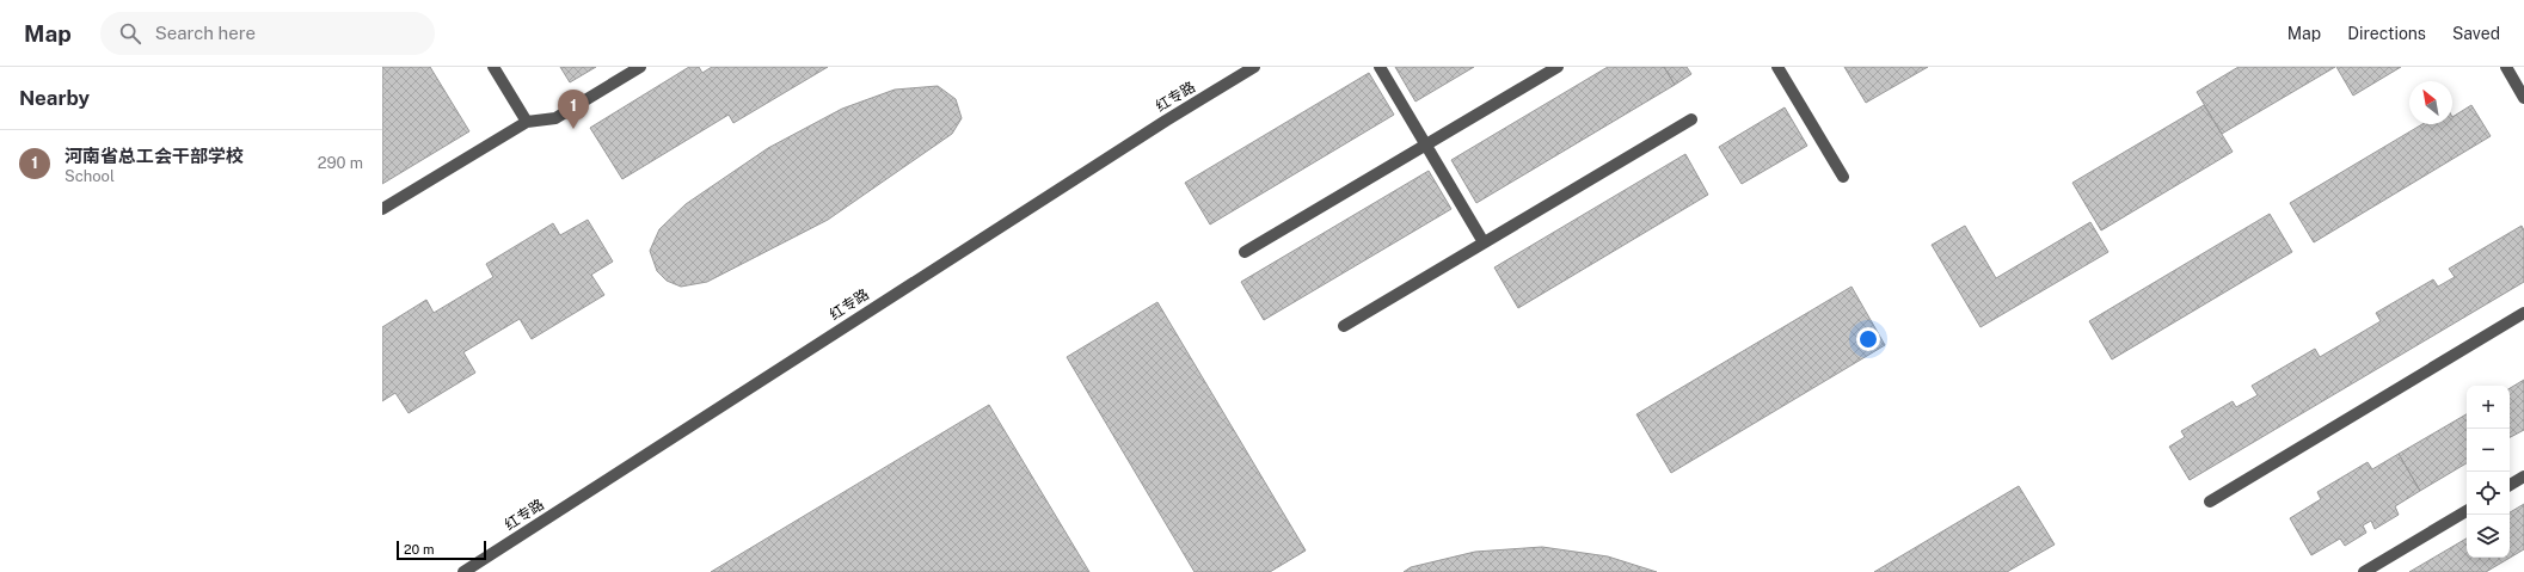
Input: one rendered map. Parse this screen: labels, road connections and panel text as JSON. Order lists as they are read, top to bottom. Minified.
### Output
{"streets":{"street":["红专路"]},"scale_bar":"20 m","north":"top left","page":{"header":"Map","search":"Search here","nav":["Map","Directions","Saved"],"heading":"Nearby","pins":"1","list":[{"mark":"1","name":"河南省总工会干部学校","note":"School","value":"290 m"}],"map_buttons":["+","−"],"scale":"20 m"}}
